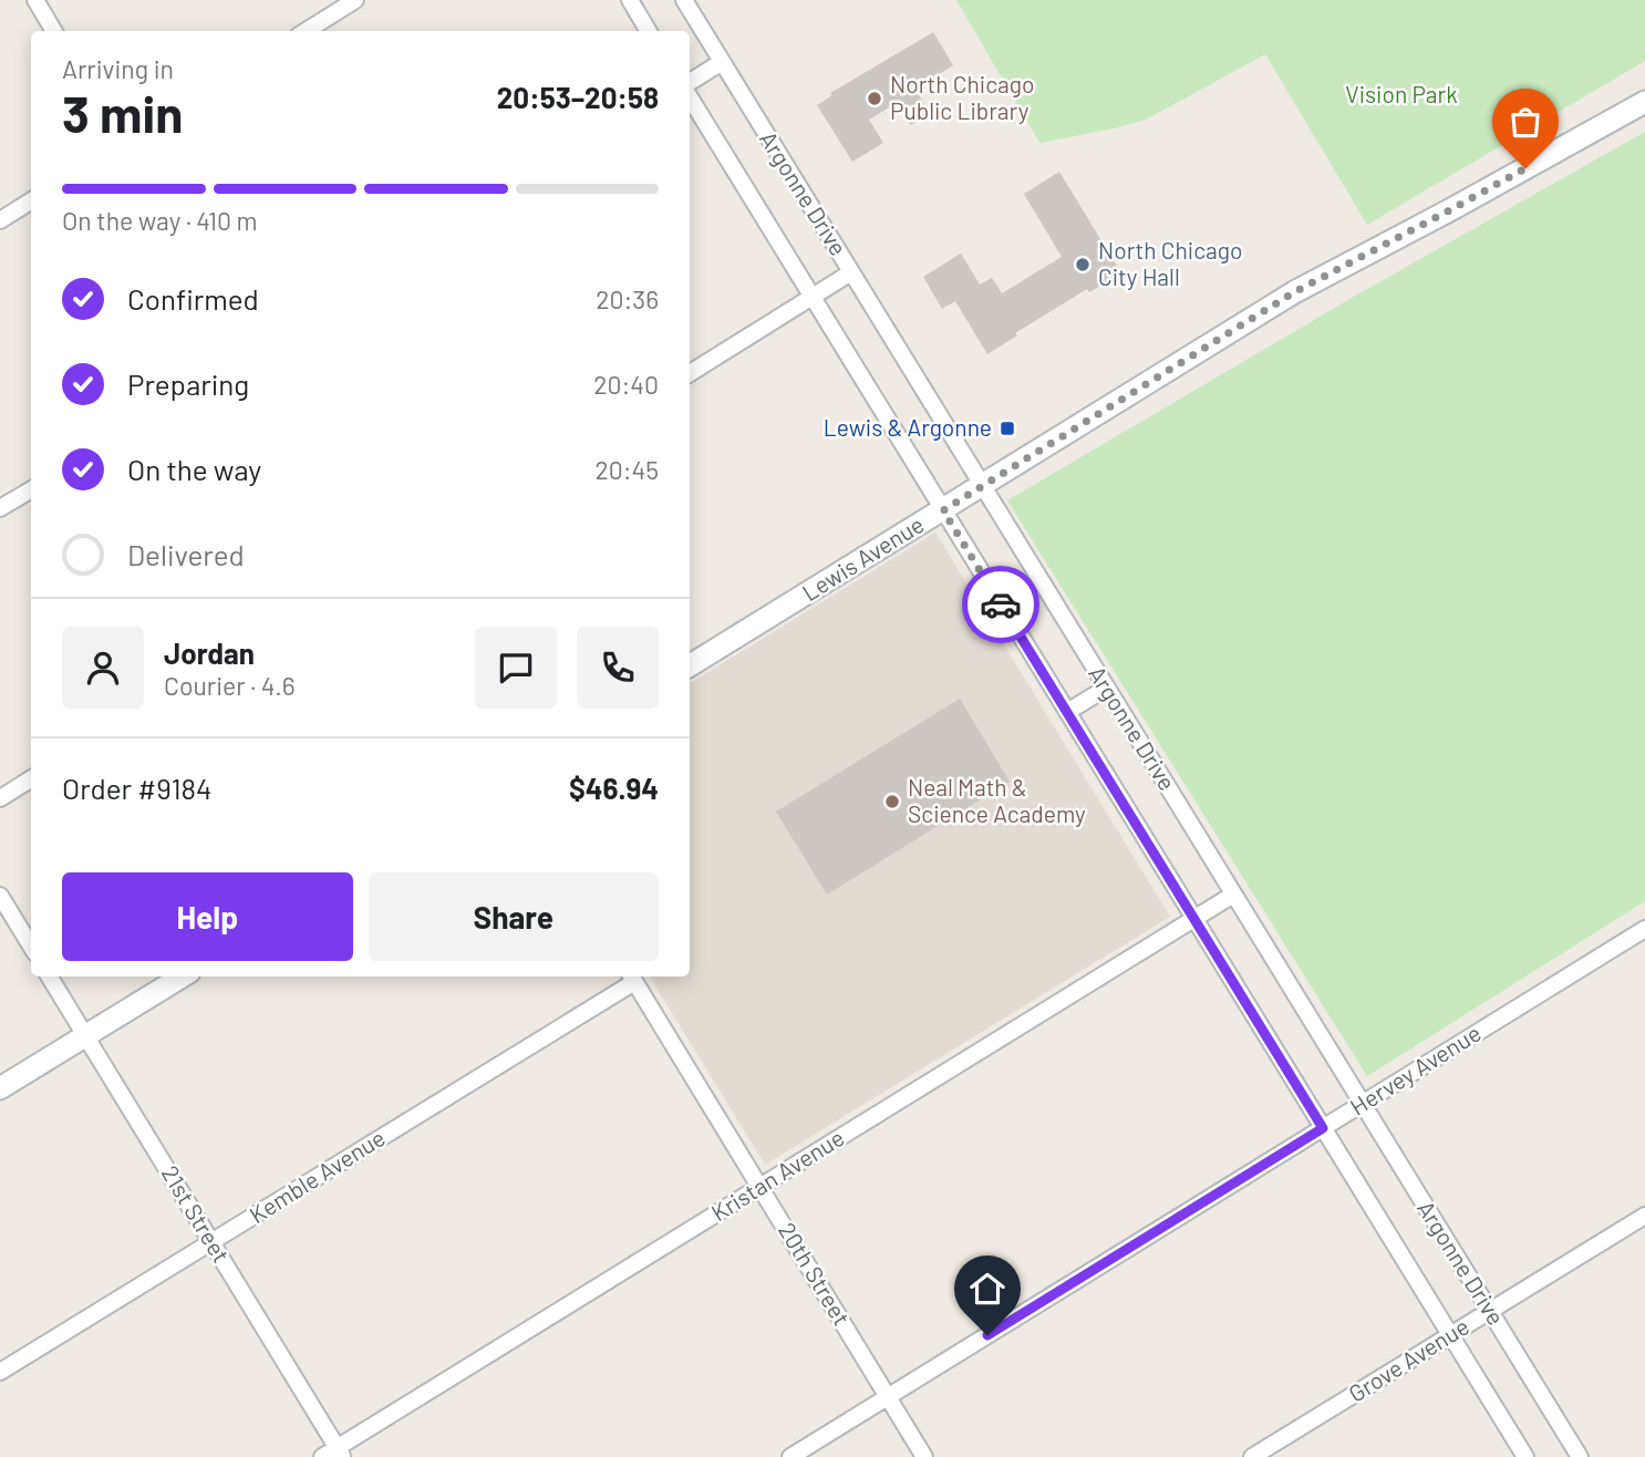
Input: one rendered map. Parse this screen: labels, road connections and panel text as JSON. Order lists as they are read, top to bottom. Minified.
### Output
{"streets":{"main road":["Lewis Avenue"],"street":["Argonne Drive","Hervey Avenue","Kristan Avenue","Kemble Avenue","21st Street","20th Street","Grove Avenue"]},"crossings":[["Argonne Drive","Lewis Avenue"],["Argonne Drive","Hervey Avenue"],["Argonne Drive","Kristan Avenue"],["Argonne Drive","Grove Avenue"],["Hervey Avenue","20th Street"],["Kristan Avenue","21st Street"],["Kristan Avenue","20th Street"],["Kemble Avenue","21st Street"],["Kemble Avenue","20th Street"]],"parks":["Vision Park"],"places":{"other":["North Chicago Public Library","North Chicago City Hall","Neal Math & Science Academy"],"transit":["Lewis & Argonne"]},"page":{"heading":["3 min","Arriving in","20:53–20:58"],"panel":["Jordan","Courier · 4.6","Order #9184","$46.94"],"bar":"On the way · 410 m","list":[["Confirmed","20:36"],["Preparing","20:40"],["On the way","20:45"],"Delivered"],"buttons":["Help","Share"]}}
